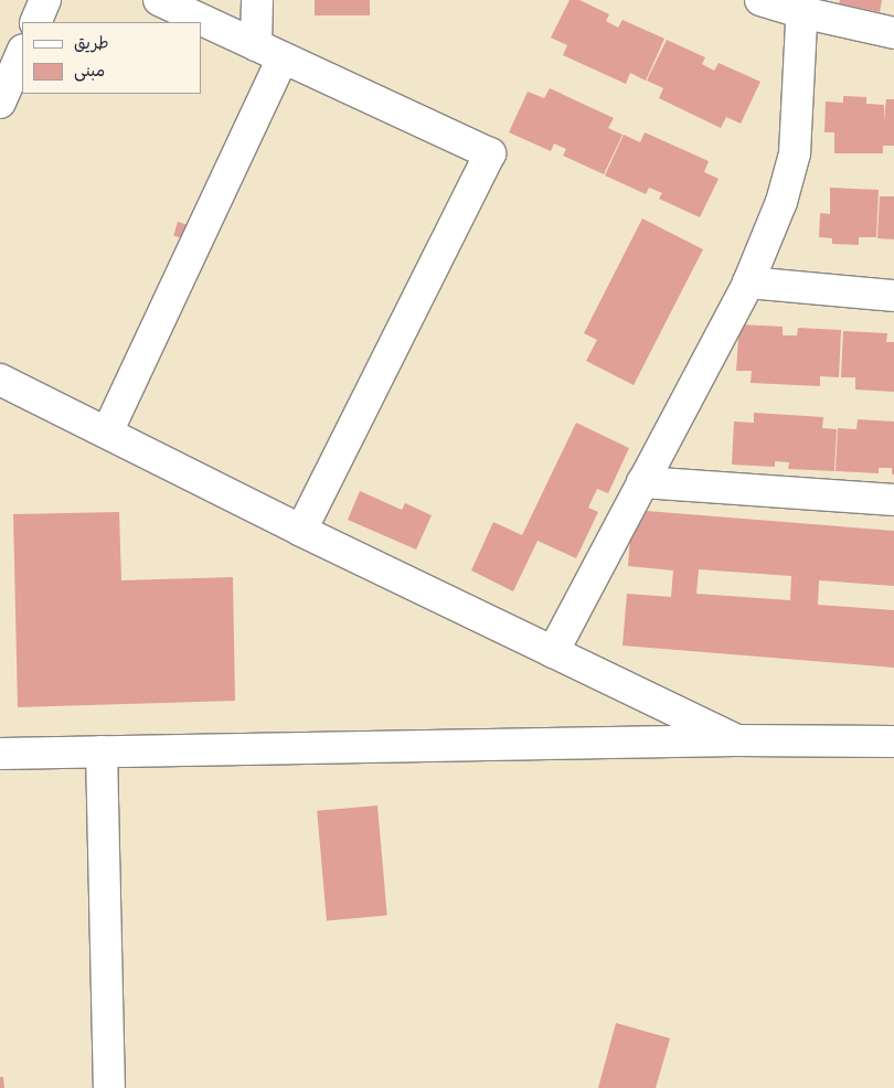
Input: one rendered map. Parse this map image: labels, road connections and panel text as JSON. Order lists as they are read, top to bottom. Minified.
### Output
{"legend":["طريق","مبنى"]}
